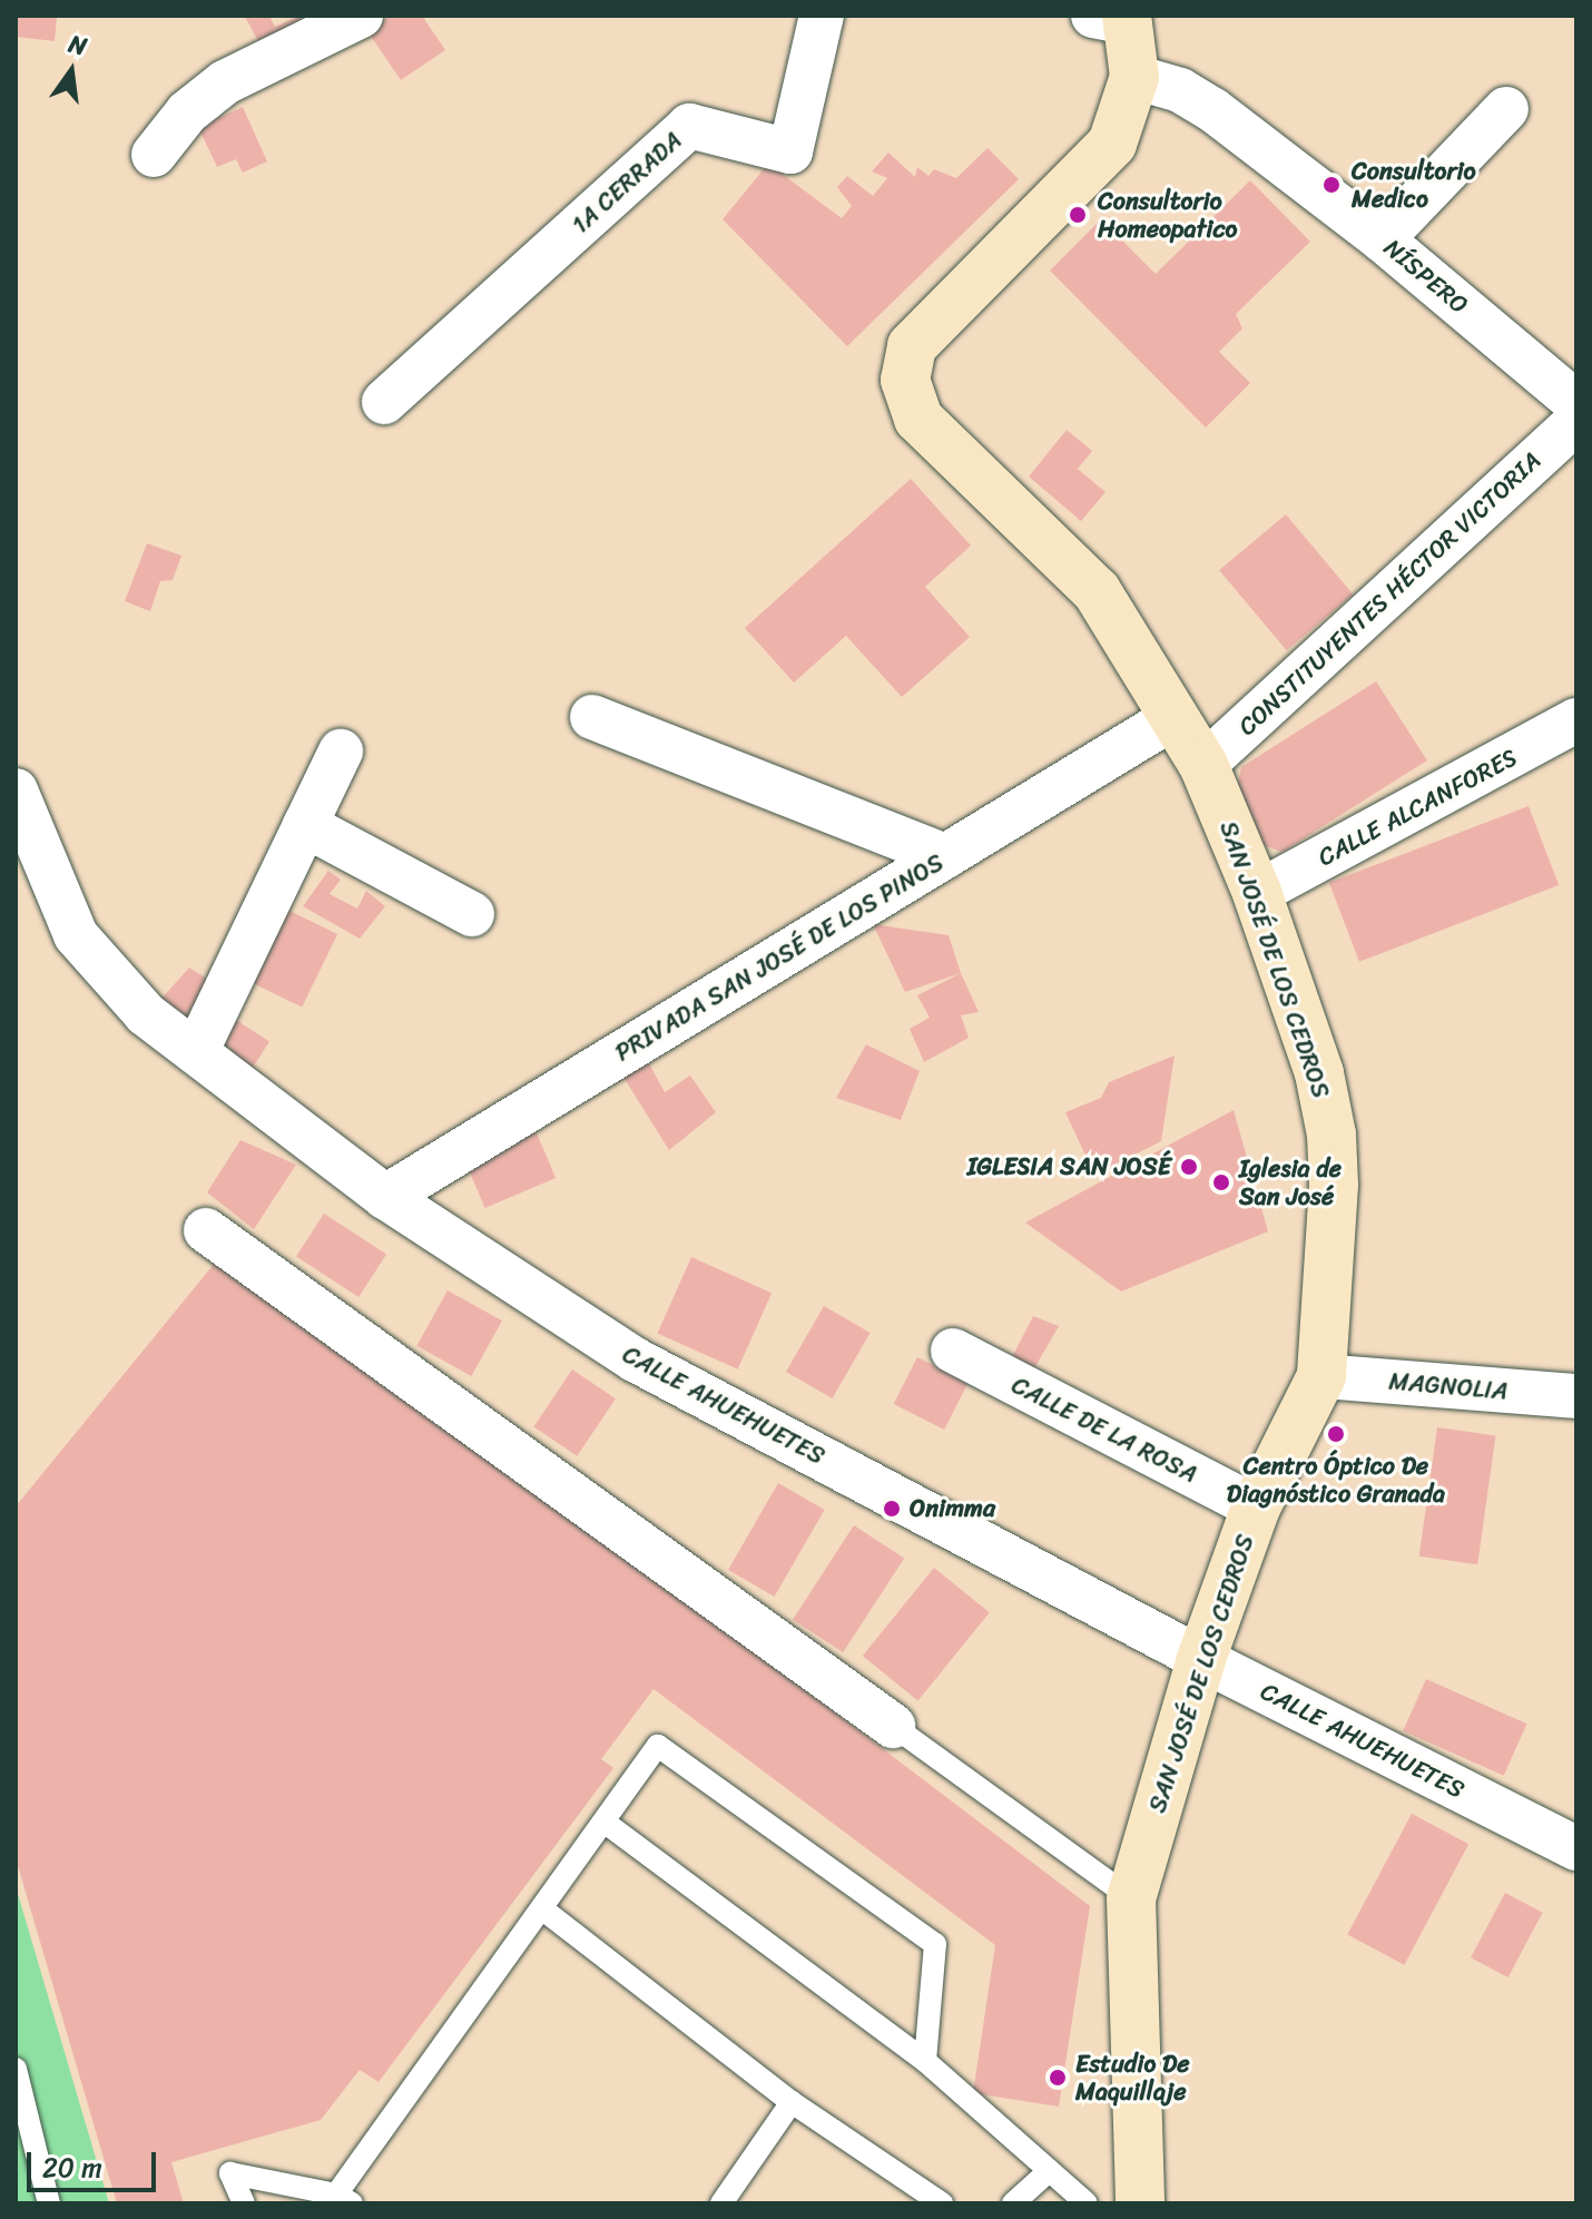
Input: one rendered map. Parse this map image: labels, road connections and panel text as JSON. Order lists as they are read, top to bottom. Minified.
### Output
{"streets":{"street":["1A CERRADA","NÍSPERO","CONSTITUYENTES HÉCTOR VICTORIA","CALLE ALCANFORES","PRIVADA SAN JOSÉ DE LOS PINOS","SAN JOSÉ DE LOS CEDROS","MAGNOLIA","CALLE AHUEHUETES","CALLE DE LA ROSA"]},"crossings":[["NÍSPERO","SAN JOSÉ DE LOS CEDROS"],["CONSTITUYENTES HÉCTOR VICTORIA","SAN JOSÉ DE LOS CEDROS"],["CALLE ALCANFORES","SAN JOSÉ DE LOS CEDROS"],["PRIVADA SAN JOSÉ DE LOS PINOS","SAN JOSÉ DE LOS CEDROS"],["PRIVADA SAN JOSÉ DE LOS PINOS","CALLE AHUEHUETES"],["SAN JOSÉ DE LOS CEDROS","MAGNOLIA"],["SAN JOSÉ DE LOS CEDROS","CALLE AHUEHUETES"],["SAN JOSÉ DE LOS CEDROS","CALLE DE LA ROSA"]],"places":["Consultorio Medico","Consultorio Homeopatico","IGLESIA SAN JOSÉ","Iglesia de San José","Centro Óptico De Diagnóstico Granada","Onimma","Estudio De Maquillaje"],"scale_bar":"20 m","north":"top"}
